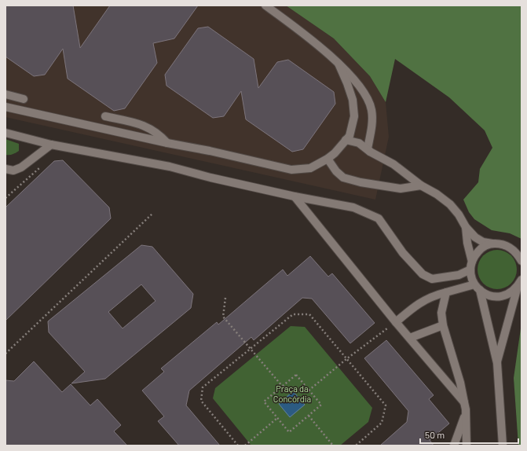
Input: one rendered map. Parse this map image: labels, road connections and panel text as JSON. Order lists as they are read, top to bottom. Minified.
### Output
{"parks":["Praça da Concórdia"],"scale_bar":"50 m"}
